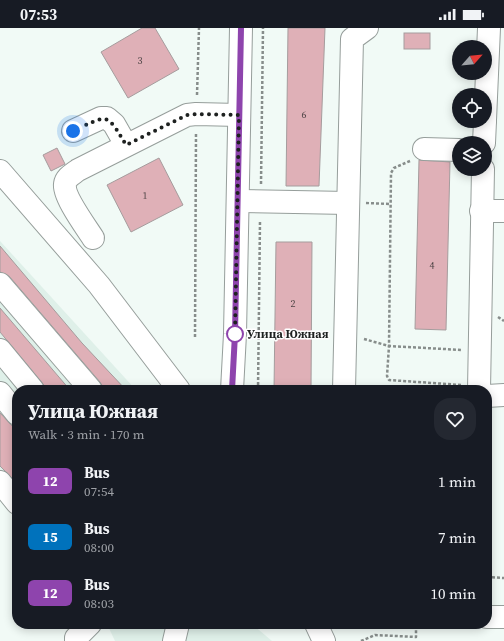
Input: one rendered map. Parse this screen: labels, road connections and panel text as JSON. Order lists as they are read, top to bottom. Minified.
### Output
{"places":["Улица Южная"],"lines":["bus line 12"],"house_numbers":["3","6","1","4","2"],"north":"top right","page":{"status":"07:53","heading":["Улица Южная","Walk · 3 min · 170 m"],"list":[{"mark":"12","name":"Bus","note":"07:54","value":"1 min"},{"mark":"15","name":"Bus","note":"08:00","value":"7 min"},{"mark":"12","name":"Bus","note":"08:03","value":"10 min"}]}}
